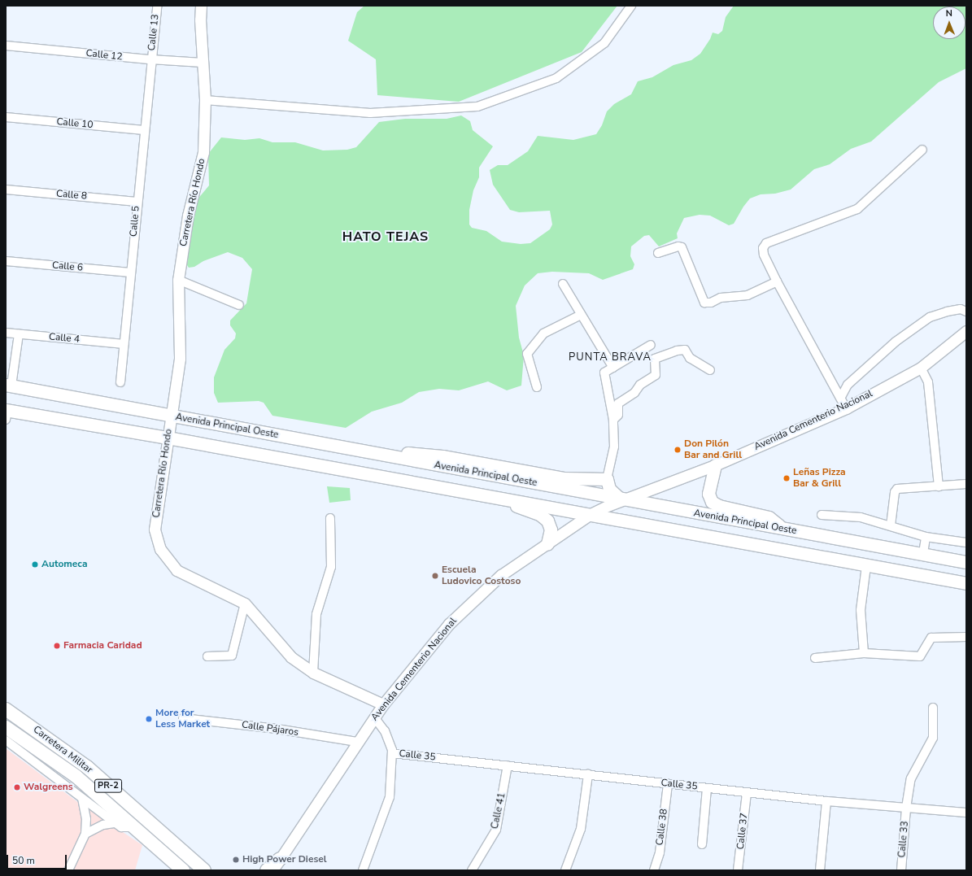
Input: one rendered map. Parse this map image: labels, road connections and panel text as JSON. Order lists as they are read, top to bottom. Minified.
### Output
{"streets":{"main road":["Avenida Principal Oeste","Carretera Militar","PR-2"],"street":["Calle 13","Calle 12","Calle 10","Calle 8","Carretera Río Hondo","Calle 5","Calle 6","Calle 4","Avenida Cementerio Nacional","Calle Pájaros","Calle 35","Calle 41","Calle 38","Calle 37","Calle 33"]},"crossings":[["Calle 13","Calle 12"],["Calle 13","Calle 5"],["Calle 12","Carretera Río Hondo"],["Calle 12","Calle 5"],["Calle 10","Calle 5"],["Calle 8","Calle 5"],["Carretera Río Hondo","Avenida Cementerio Nacional"],["Carretera Río Hondo","Avenida Principal Oeste"],["Calle 5","Calle 6"],["Calle 5","Calle 4"],["Avenida Cementerio Nacional","Avenida Principal Oeste"],["Avenida Cementerio Nacional","Calle Pájaros"],["Calle 35","Calle 41"],["Calle 35","Calle 38"],["Calle 35","Calle 37"],["Calle 35","Calle 33"]],"districts":["HATO TEJAS","PUNTA BRAVA"],"places":["Don Pilón Bar and Grill","Leñas Pizza Bar & Grill","Automeca","Escuela Ludovico Costoso","Farmacia Caridad","More for Less Market","Walgreens","High Power Diesel"],"scale_bar":"50 m","north":"top"}
